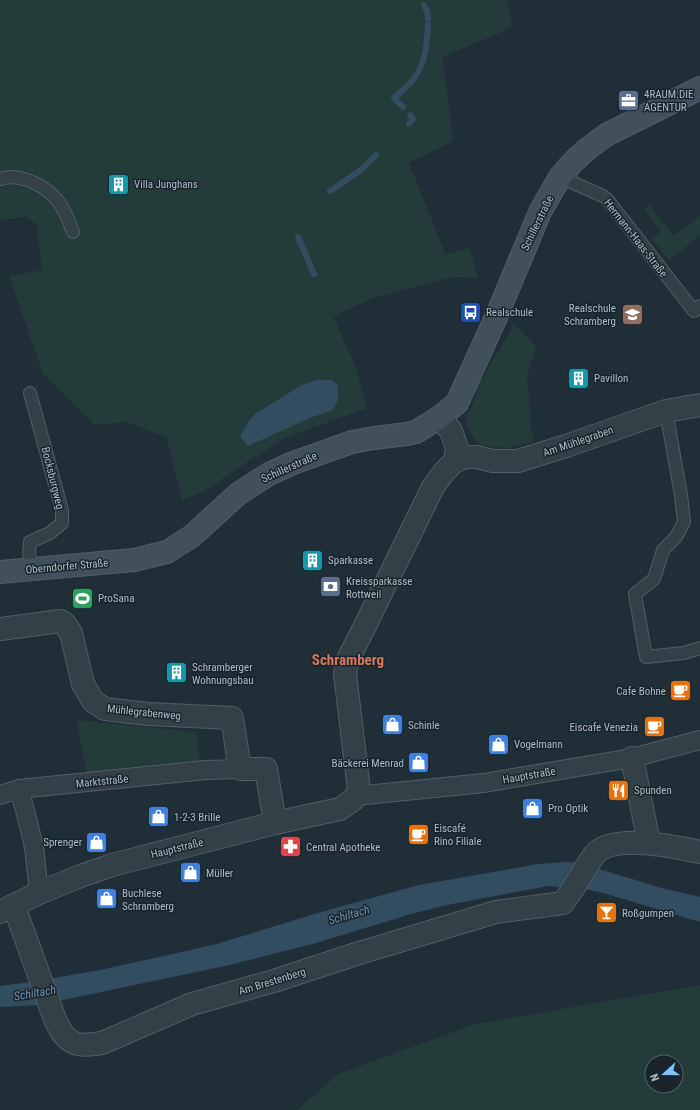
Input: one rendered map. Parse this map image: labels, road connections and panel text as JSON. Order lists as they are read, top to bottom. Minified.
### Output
{"streets":{"main road":["Schillerstraße","Oberndorfer Straße"],"street":["Am Mühlegraben","Mühlegrabenweg","Hauptstraße","Marktstraße","Am Brestenberg"],"lane":["Hermann-Haas-Straße","Bocksburgweg"]},"crossings":[["Schillerstraße","Hermann-Haas-Straße"],["Schillerstraße","Oberndorfer Straße"],["Bocksburgweg","Oberndorfer Straße"],["Mühlegrabenweg","Marktstraße"],["Hauptstraße","Am Brestenberg"]],"districts":["Schramberg"],"water":["Schiltach"],"places":{"office":["4RAUM.DIE AGENTUR"],"building":["Villa Junghans","Pavillon","Sparkasse","Schramberger Wohnungsbau"],"bus stop":["Realschule"],"school or university":["Realschule Schramberg"],"bank":["Kreissparkasse Rottweil"],"sports":["ProSana"],"cafe":["Cafe Bohne","Eiscafe Venezia","Eiscafé Rino Filiale"],"shop":["Schinle","Vogelmann","Bäckerei Menrad","Pro Optik","1-2-3 Brille","Sprenger","Müller","Buchlese Schramberg"],"restaurant":["Spunden"],"pharmacy":["Central Apotheke"],"bar":["Roßgumpen"]},"north":"left"}
